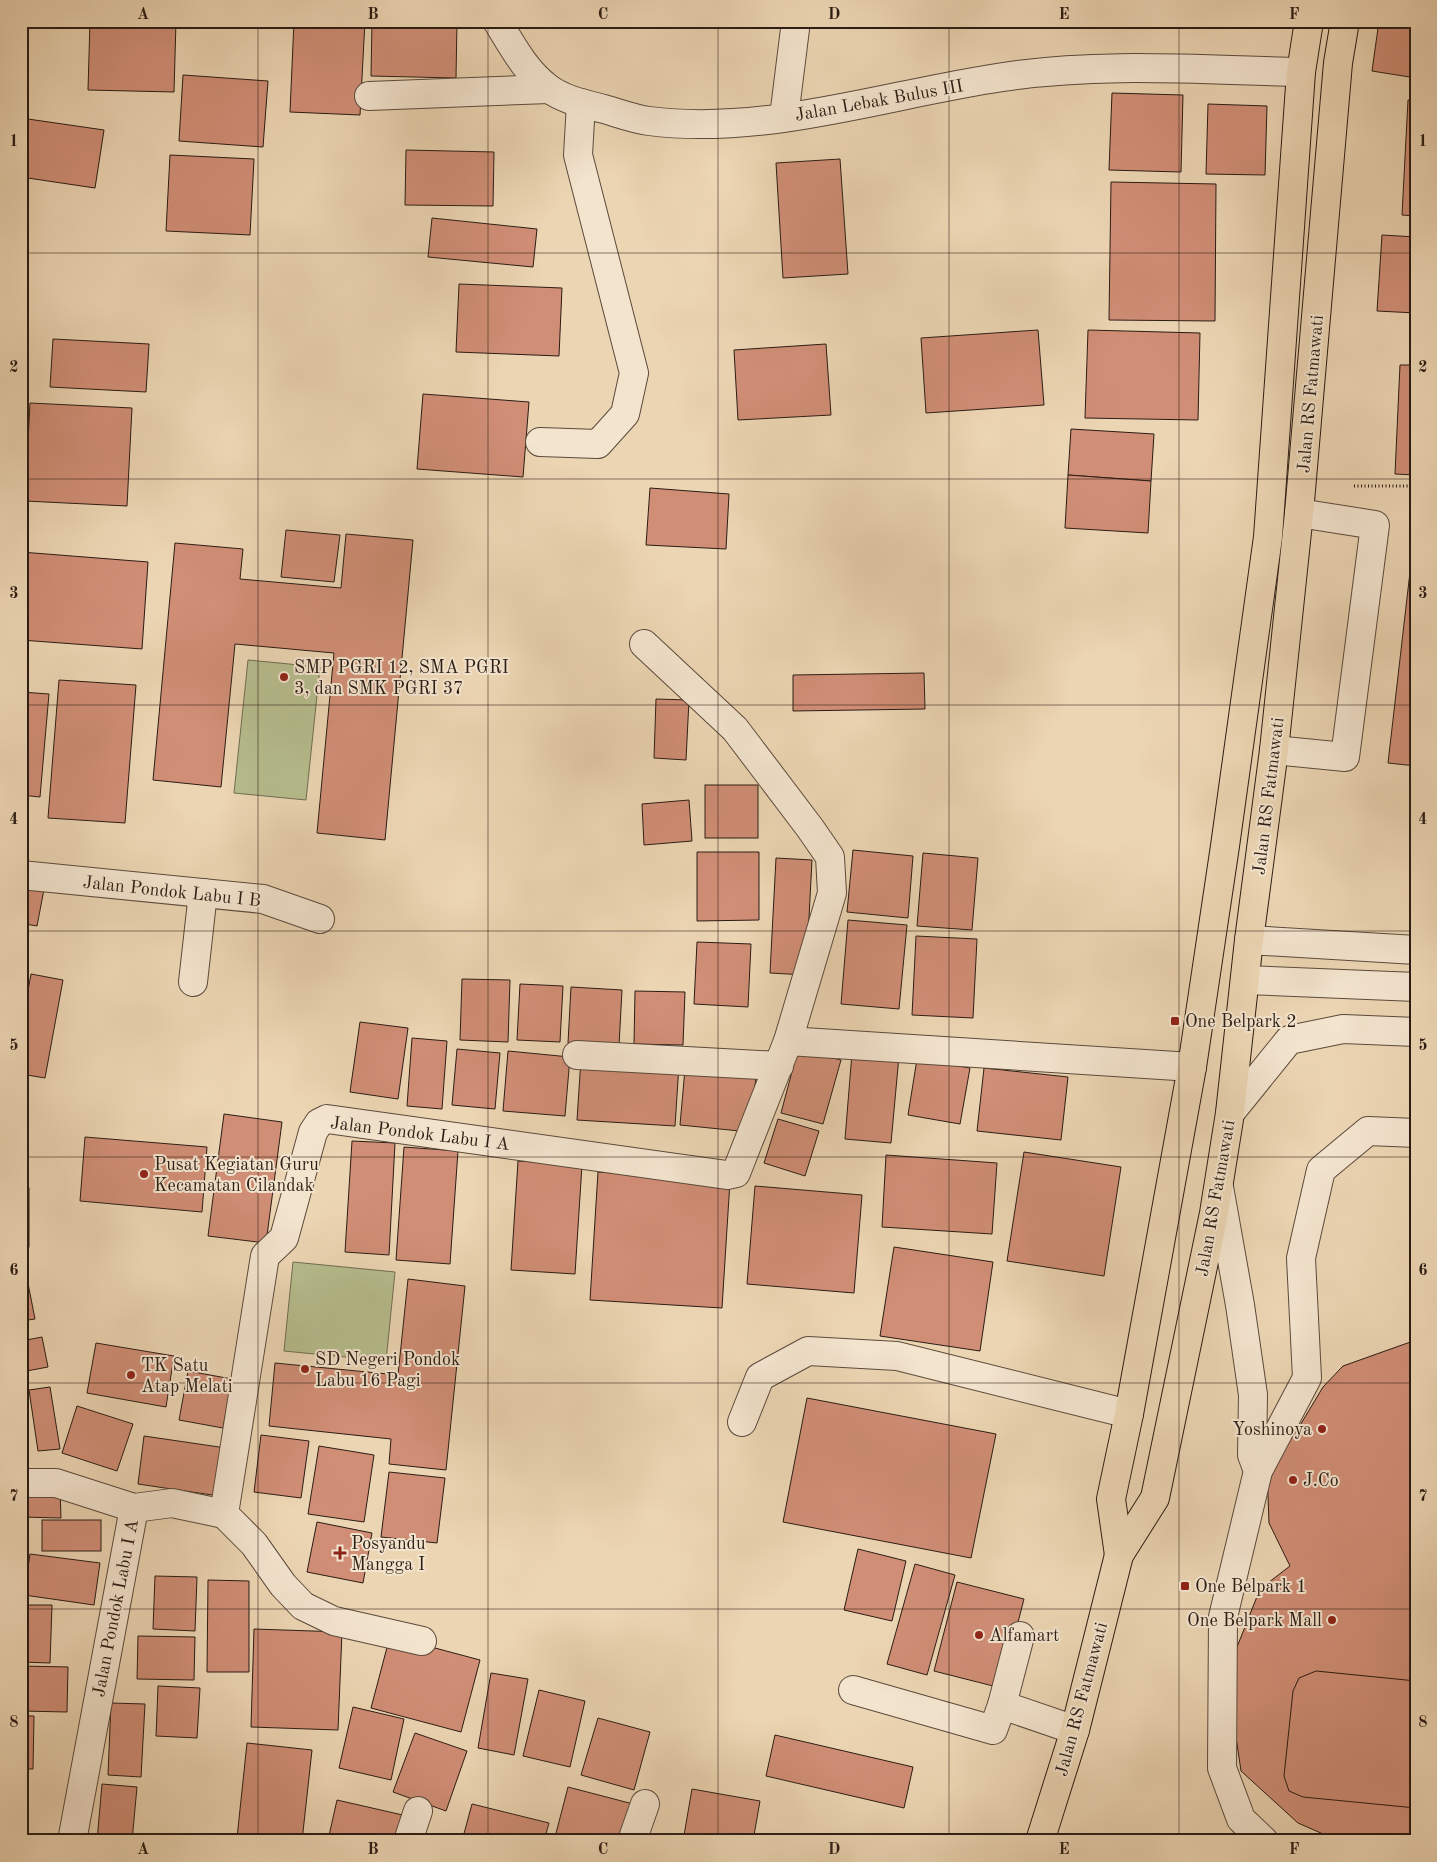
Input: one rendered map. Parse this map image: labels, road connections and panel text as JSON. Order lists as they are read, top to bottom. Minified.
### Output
{"streets":{"main road":["Jalan RS Fatmawati"],"street":["Jalan Lebak Bulus III","Jalan Pondok Labu I B","Jalan Pondok Labu I A"]},"crossings":[["Jalan Lebak Bulus III","Jalan RS Fatmawati"]],"places":{"other":["SMP PGRI 12, SMA PGRI 3, dan SMK PGRI 37","Pusat Kegiatan Guru Kecamatan Cilandak","SD Negeri Pondok Labu 16 Pagi","TK Satu Atap Melati","Yoshinoya","J.Co","One Belpark Mall","Alfamart"],"transit":["One Belpark 2","One Belpark 1"],"health":["Posyandu Mangga I"]},"grid":{"columns":["A","B","C","D","E","F"],"rows":["1","2","3","4","5","6","7","8"]}}
